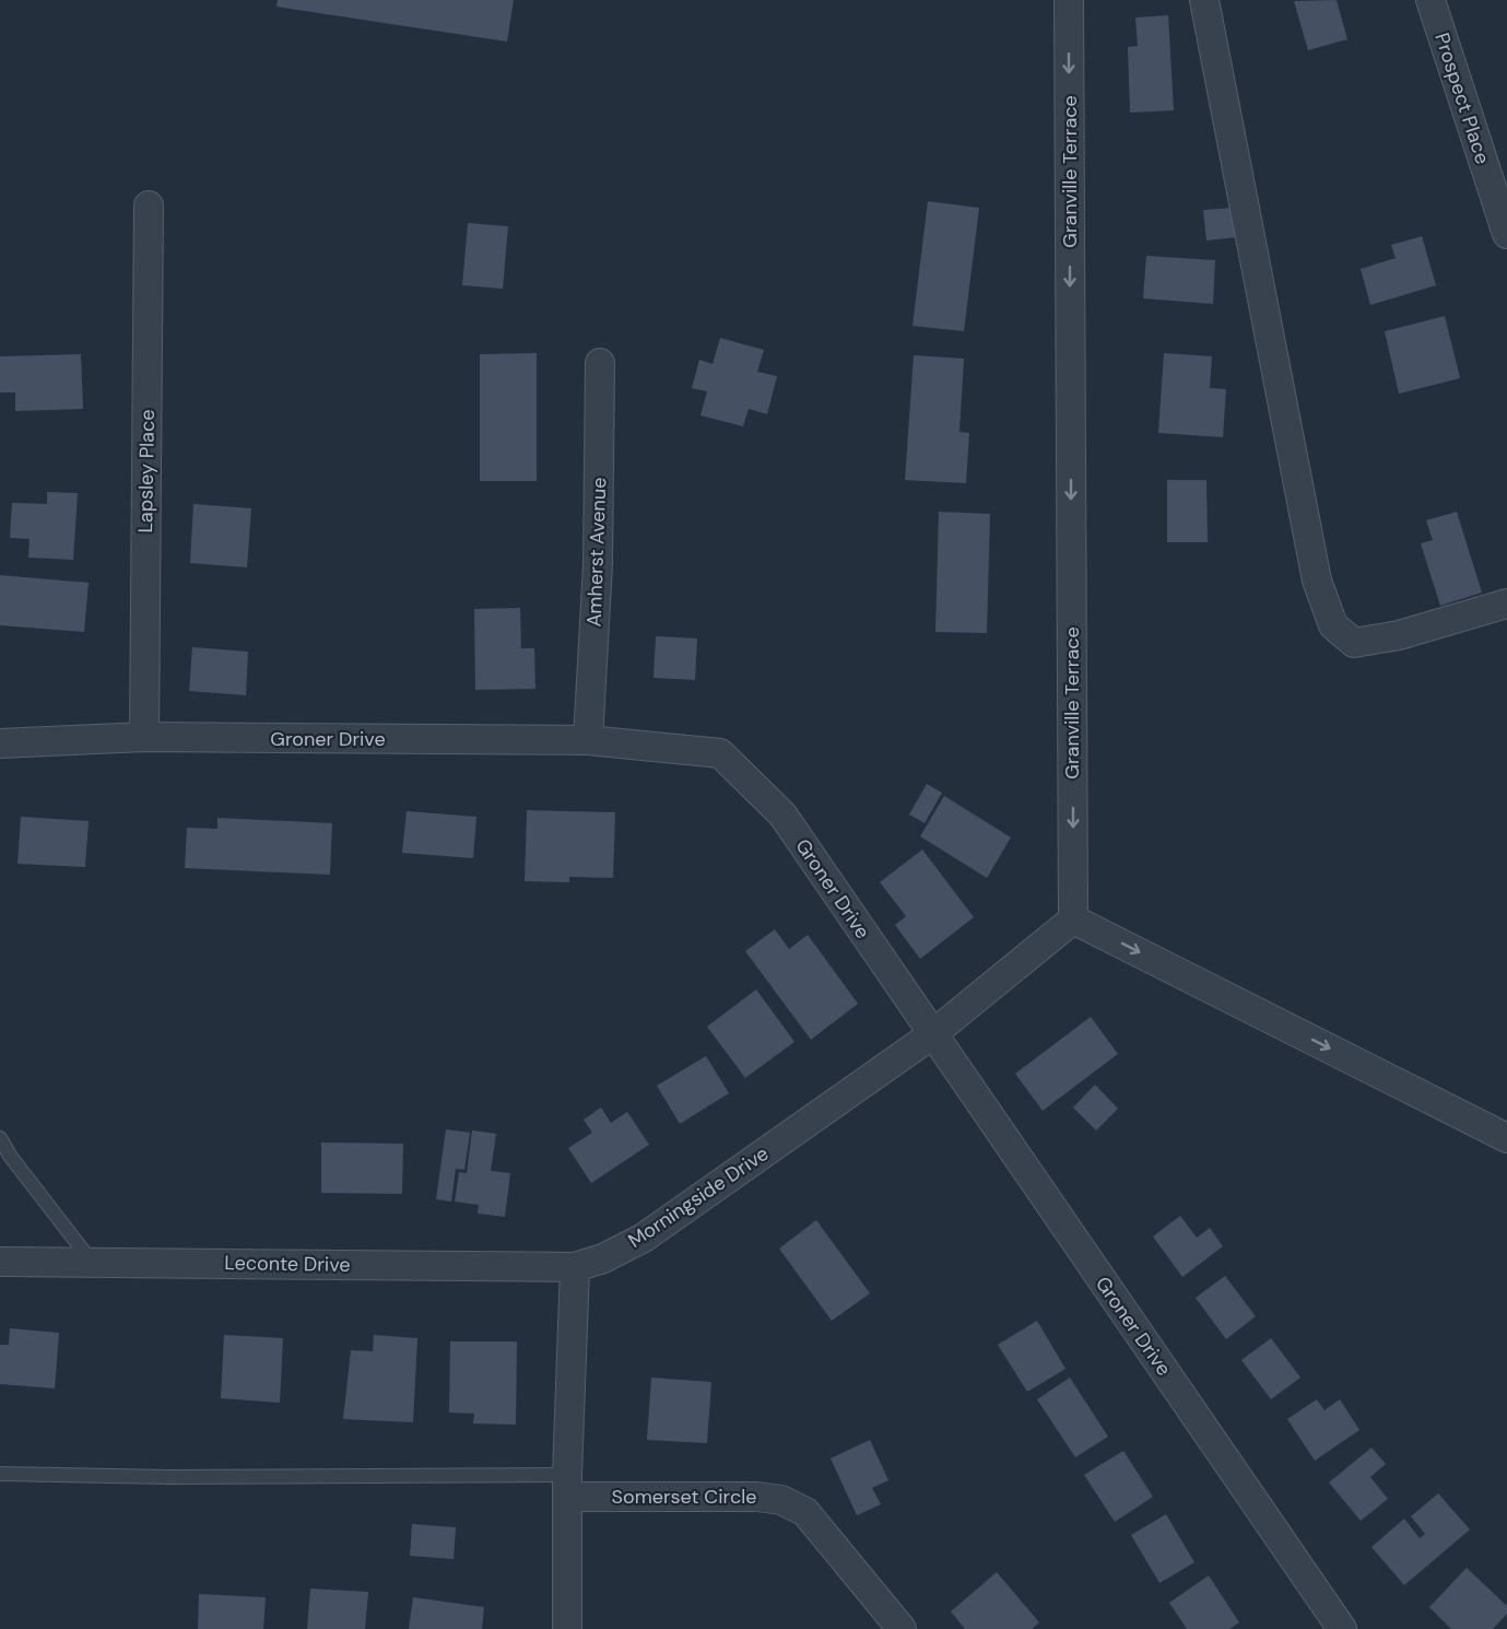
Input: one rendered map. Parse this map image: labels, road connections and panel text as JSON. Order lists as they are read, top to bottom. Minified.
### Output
{"streets":{"street":["Prospect Place","Granville Terrace","Lapsley Place","Amherst Avenue","Groner Drive","Morningside Drive","Leconte Drive","Somerset Circle"]},"crossings":[["Granville Terrace","Morningside Drive"],["Lapsley Place","Groner Drive"],["Amherst Avenue","Groner Drive"],["Groner Drive","Morningside Drive"],["Morningside Drive","Leconte Drive"]],"one_way":["Granville Terrace"]}
